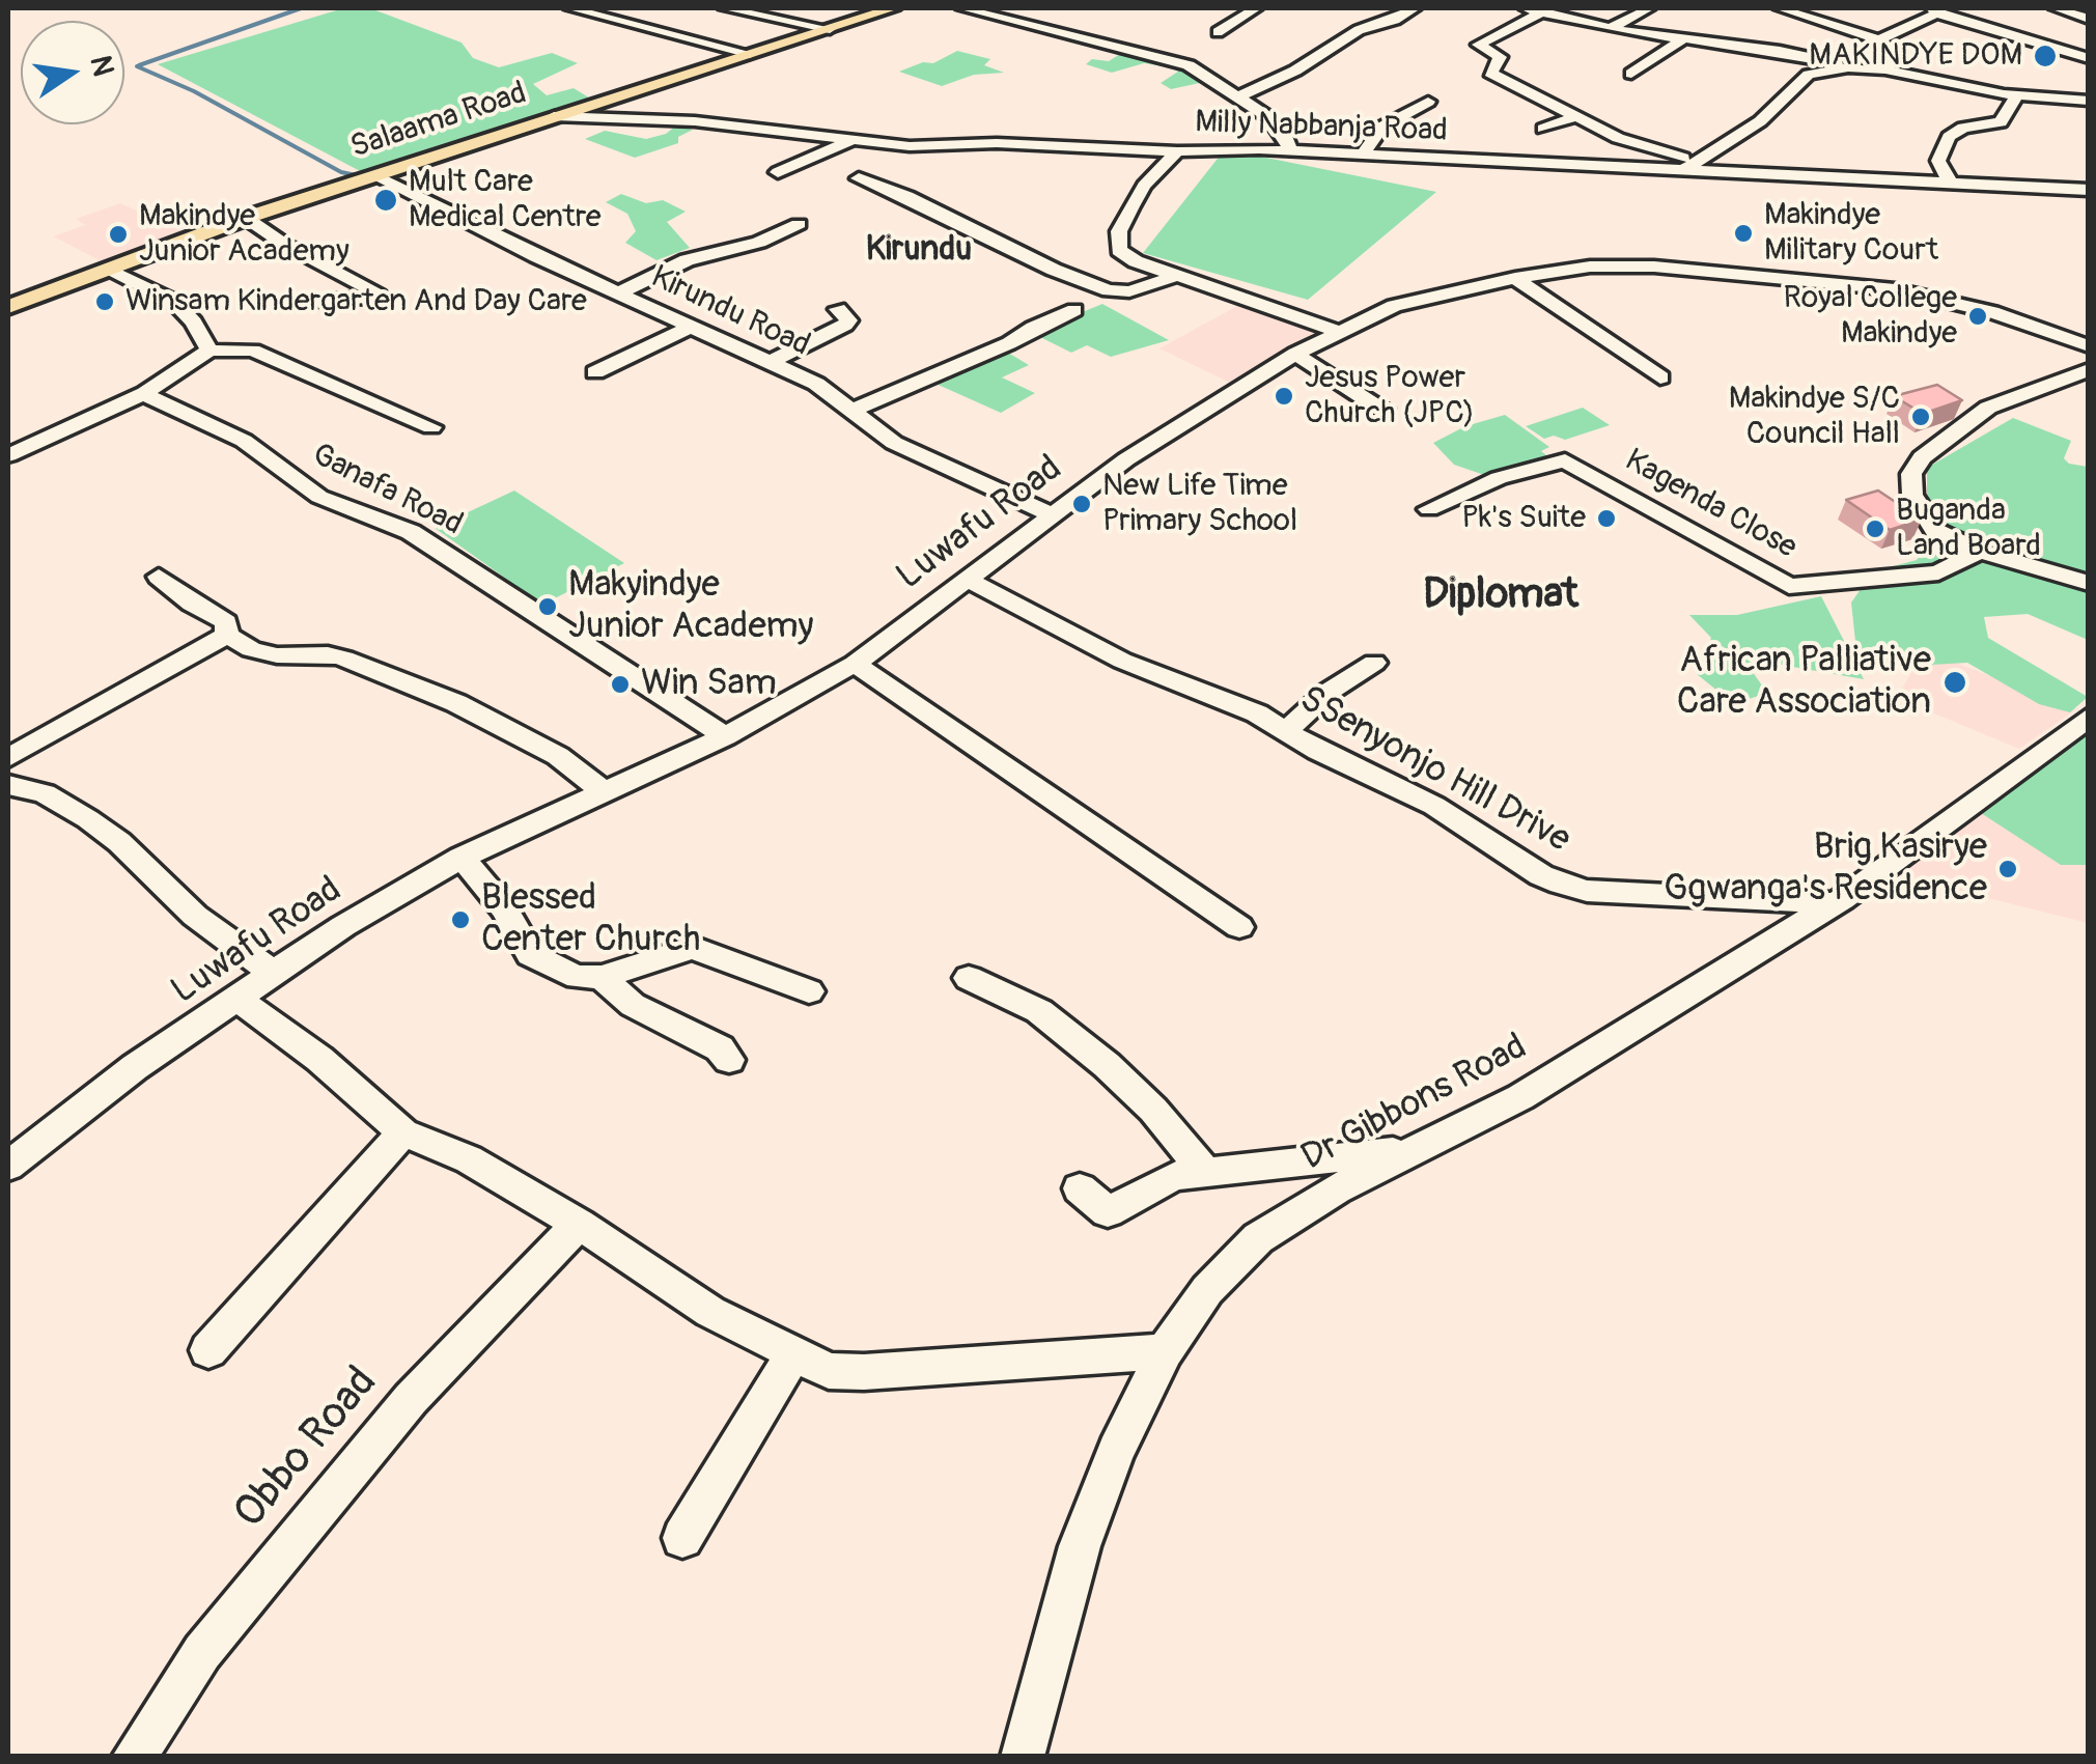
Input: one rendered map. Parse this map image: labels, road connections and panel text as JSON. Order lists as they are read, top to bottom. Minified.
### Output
{"streets":{"main road":["Salaama Road"],"street":["Milly Nabbanja Road","Kirundu Road","Ganafa Road","Kagenda Close","Luwafu Road","SSenyonjo Hill Drive","Dr Gibbons Road","Obbo Road"]},"crossings":[["Salaama Road","Milly Nabbanja Road"],["Salaama Road","Kirundu Road"],["Kirundu Road","Luwafu Road"],["Ganafa Road","Luwafu Road"],["Luwafu Road","SSenyonjo Hill Drive"],["SSenyonjo Hill Drive","Dr Gibbons Road"]],"districts":["Kirundu","Diplomat"],"places":["MAKINDYE DOM","Mult Care Medical Centre","Makindye Military Court","Makindye Junior Academy","Winsam Kindergarten And Day Care","Royal College Makindye","Jesus Power Church (JPC)","Makindye S/C Council Hall","New Life Time Primary School","Pk's Suite","Buganda Land Board","Makyindye Junior Academy","African Palliative Care Association","Win Sam","Brig Kasirye Ggwanga's Residence","Blessed Center Church"],"north":"right"}
